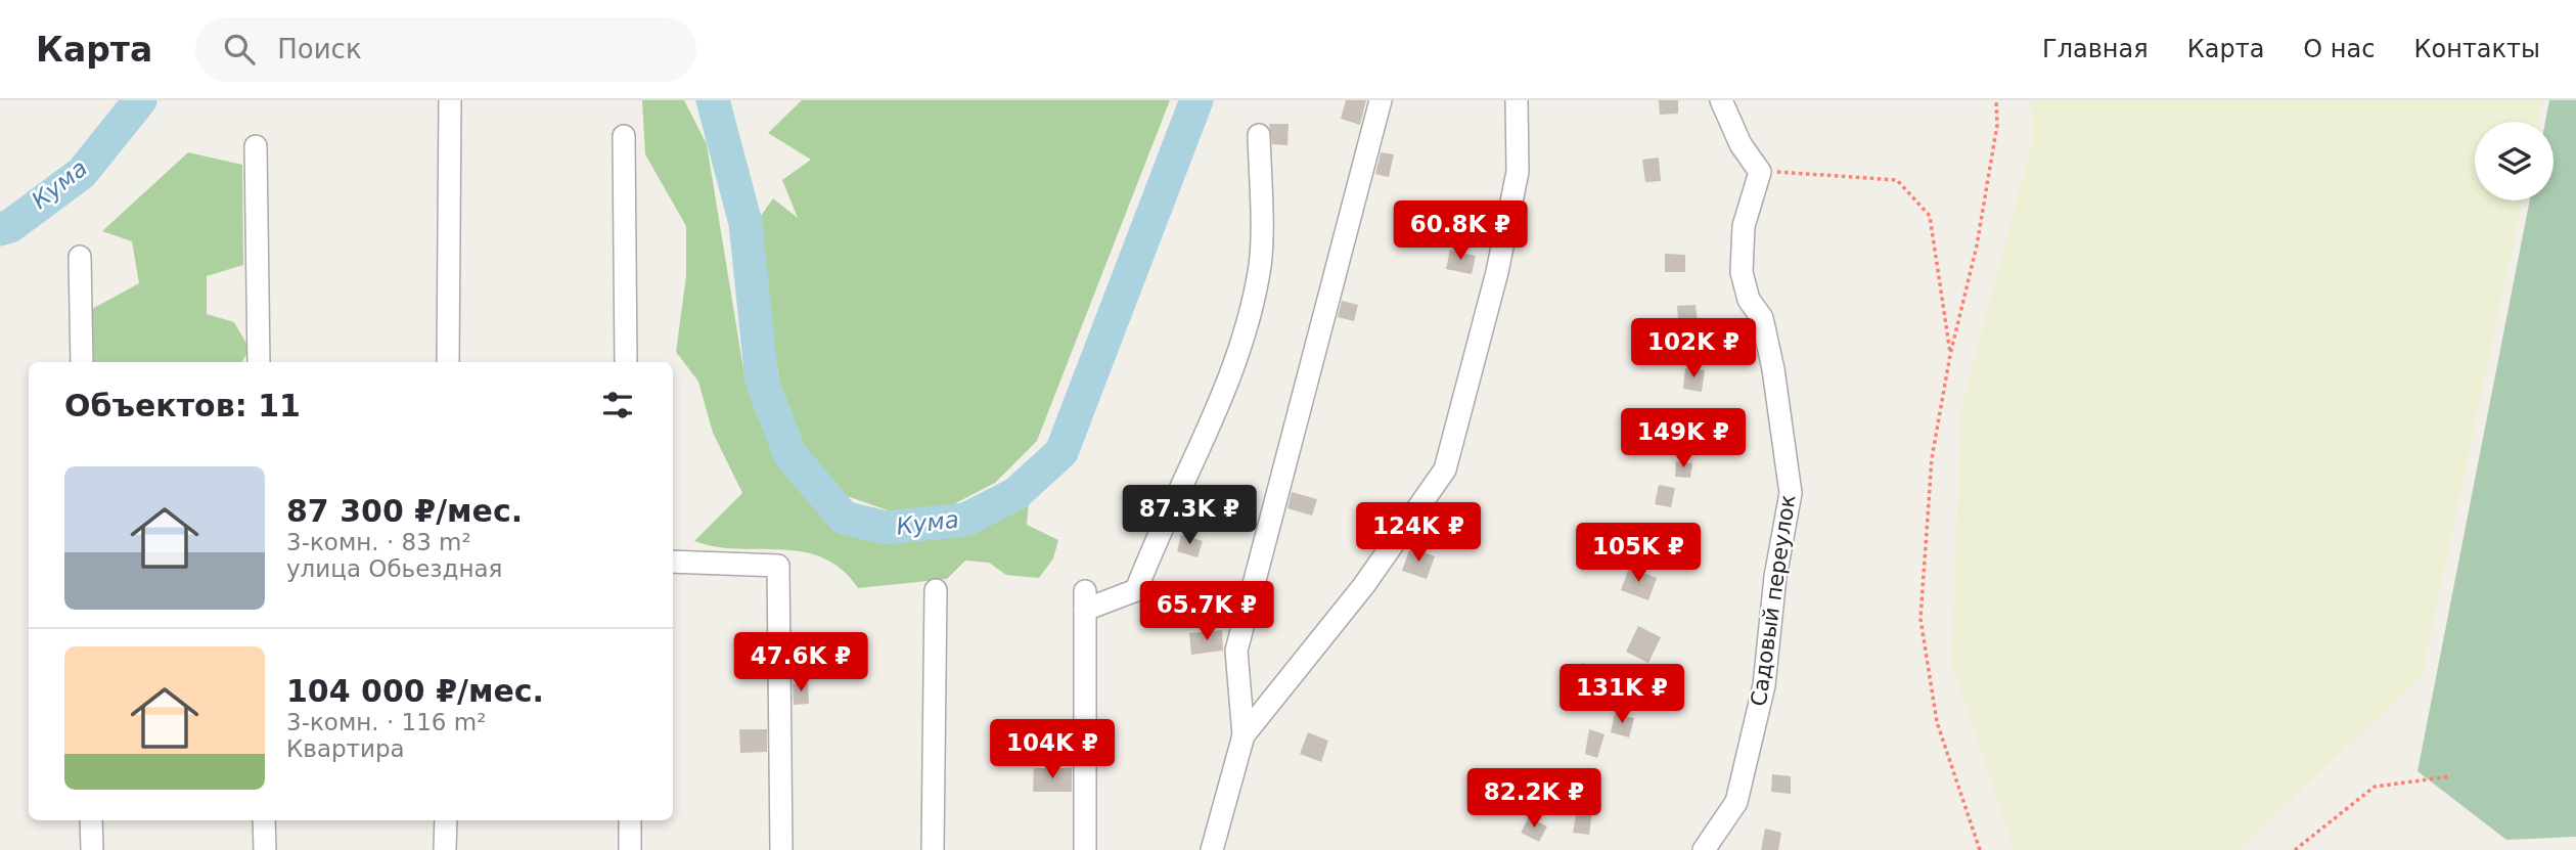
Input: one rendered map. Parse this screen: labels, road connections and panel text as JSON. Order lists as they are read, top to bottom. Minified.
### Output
{"streets":{"street":["Садовый переулок"]},"water":["Кума"],"page":{"header":"Карта","search":"Поиск","nav":["Главная","Карта","О нас","Контакты"],"price":["60.8K ₽","102K ₽","149K ₽","87.3K ₽","124K ₽","105K ₽","65.7K ₽","47.6K ₽","131K ₽","104K ₽","82.2K ₽"],"heading":"Объектов: 11","list":[{"name":"87 300 ₽/мес.","note":"3-комн. · 83 m² · улица Обьездная"},{"name":"104 000 ₽/мес.","note":"3-комн. · 116 m² · Квартира"}]}}
